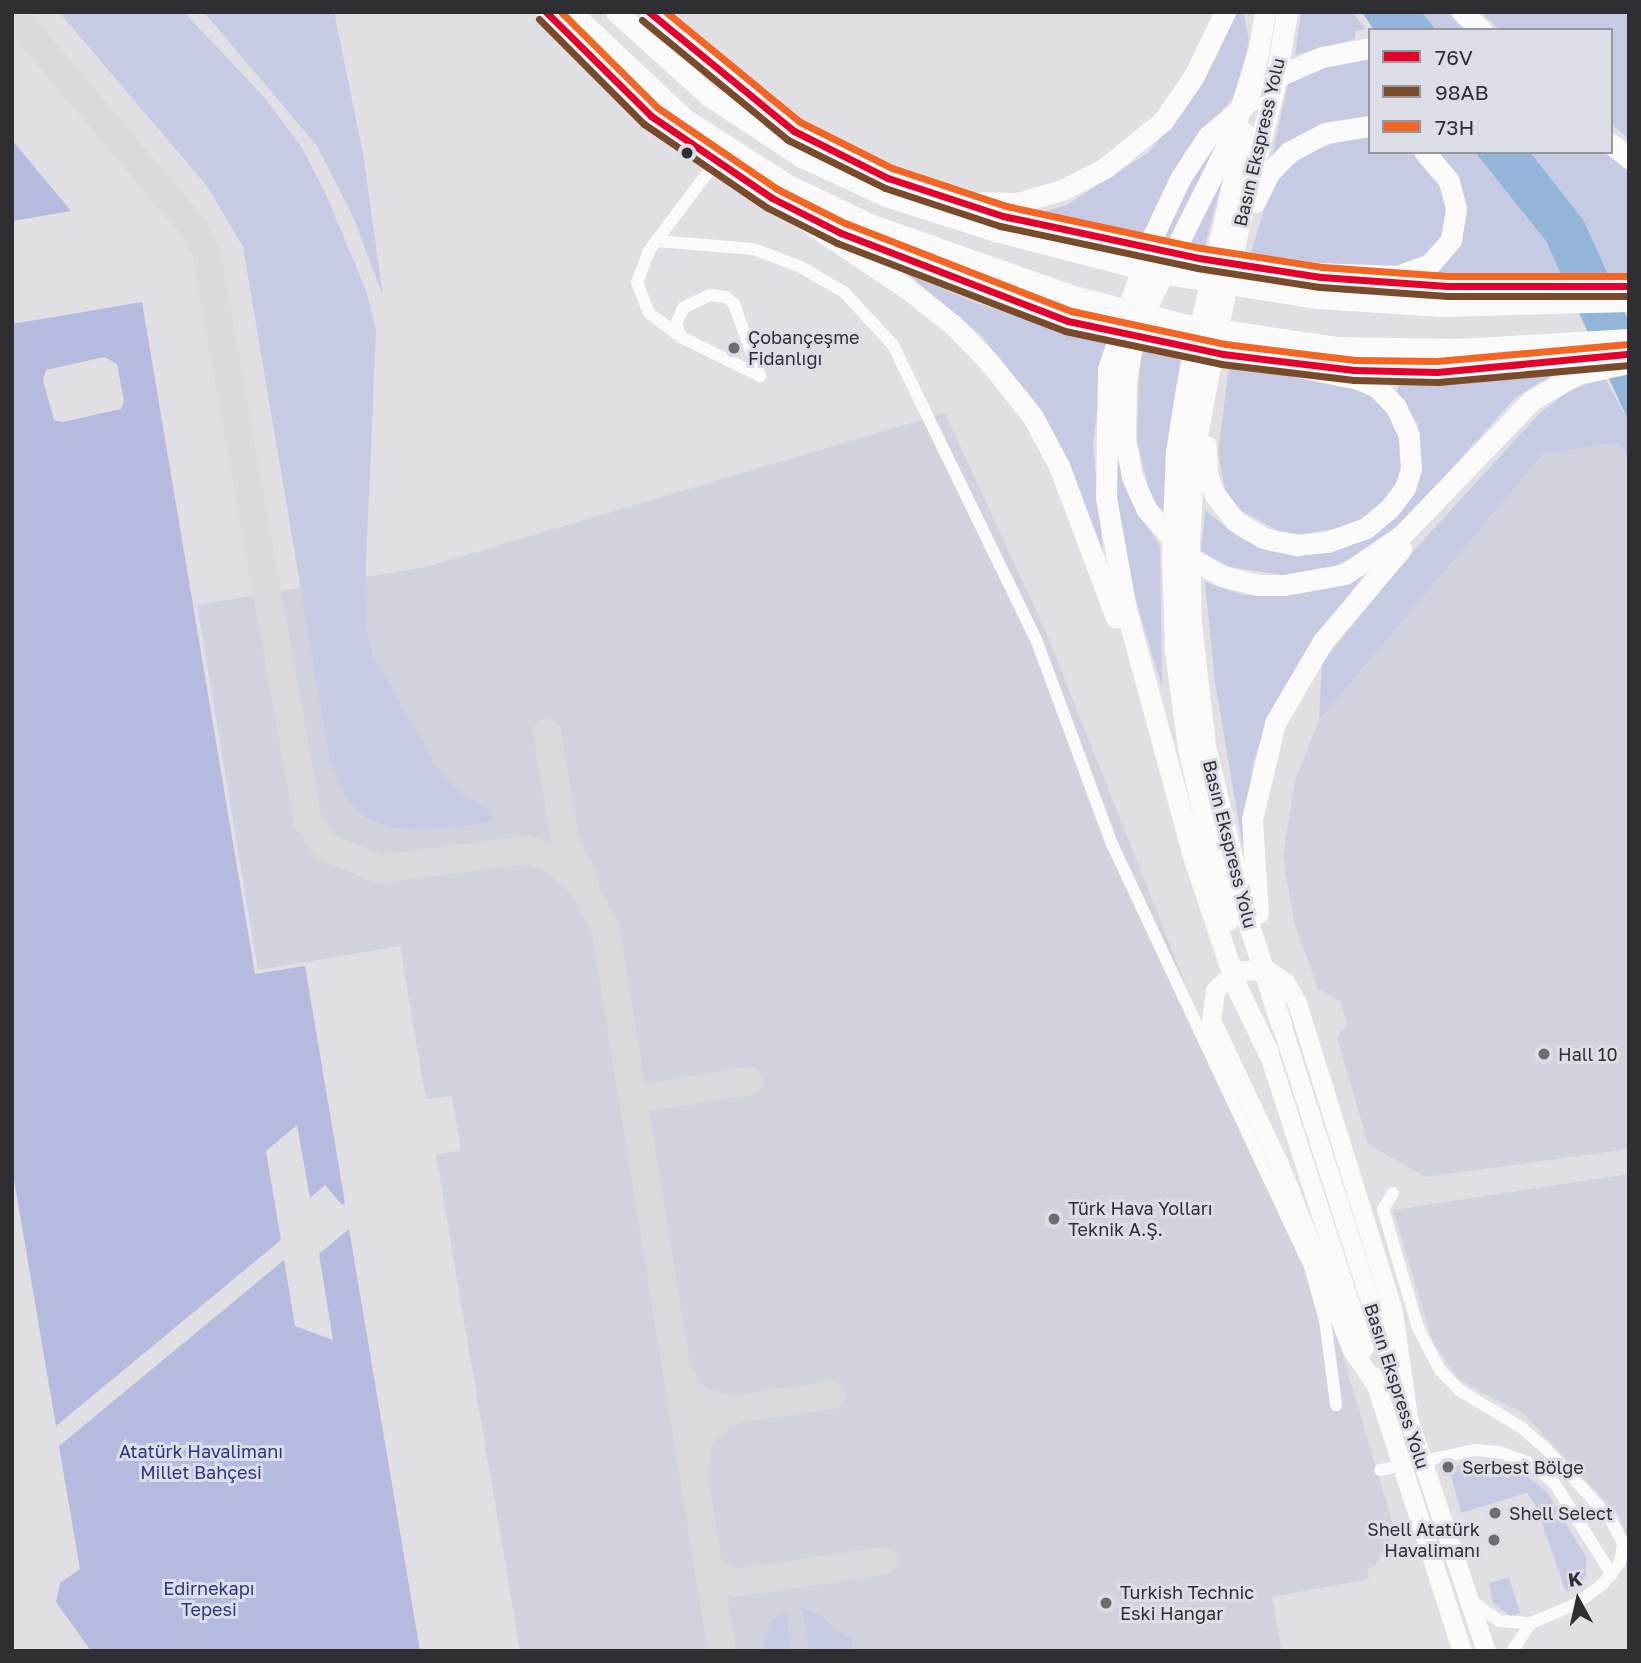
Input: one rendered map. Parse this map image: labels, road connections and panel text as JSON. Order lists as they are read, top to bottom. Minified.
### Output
{"streets":{"highway":["Basın Ekspress Yolu"]},"parks":["Atatürk Havalimanı Millet Bahçesi","Edirnekapı Tepesi"],"places":["Çobançeşme Fidanlığı","Hall 10","Türk Hava Yolları Teknik A.Ş.","Serbest Bölge","Shell Select","Shell Atatürk Havalimanı","Turkish Technic Eski Hangar"],"lines":["transit line 76V","transit line 73H","transit line 98AB"],"legend":["76V","98AB","73H"],"north":"top"}
